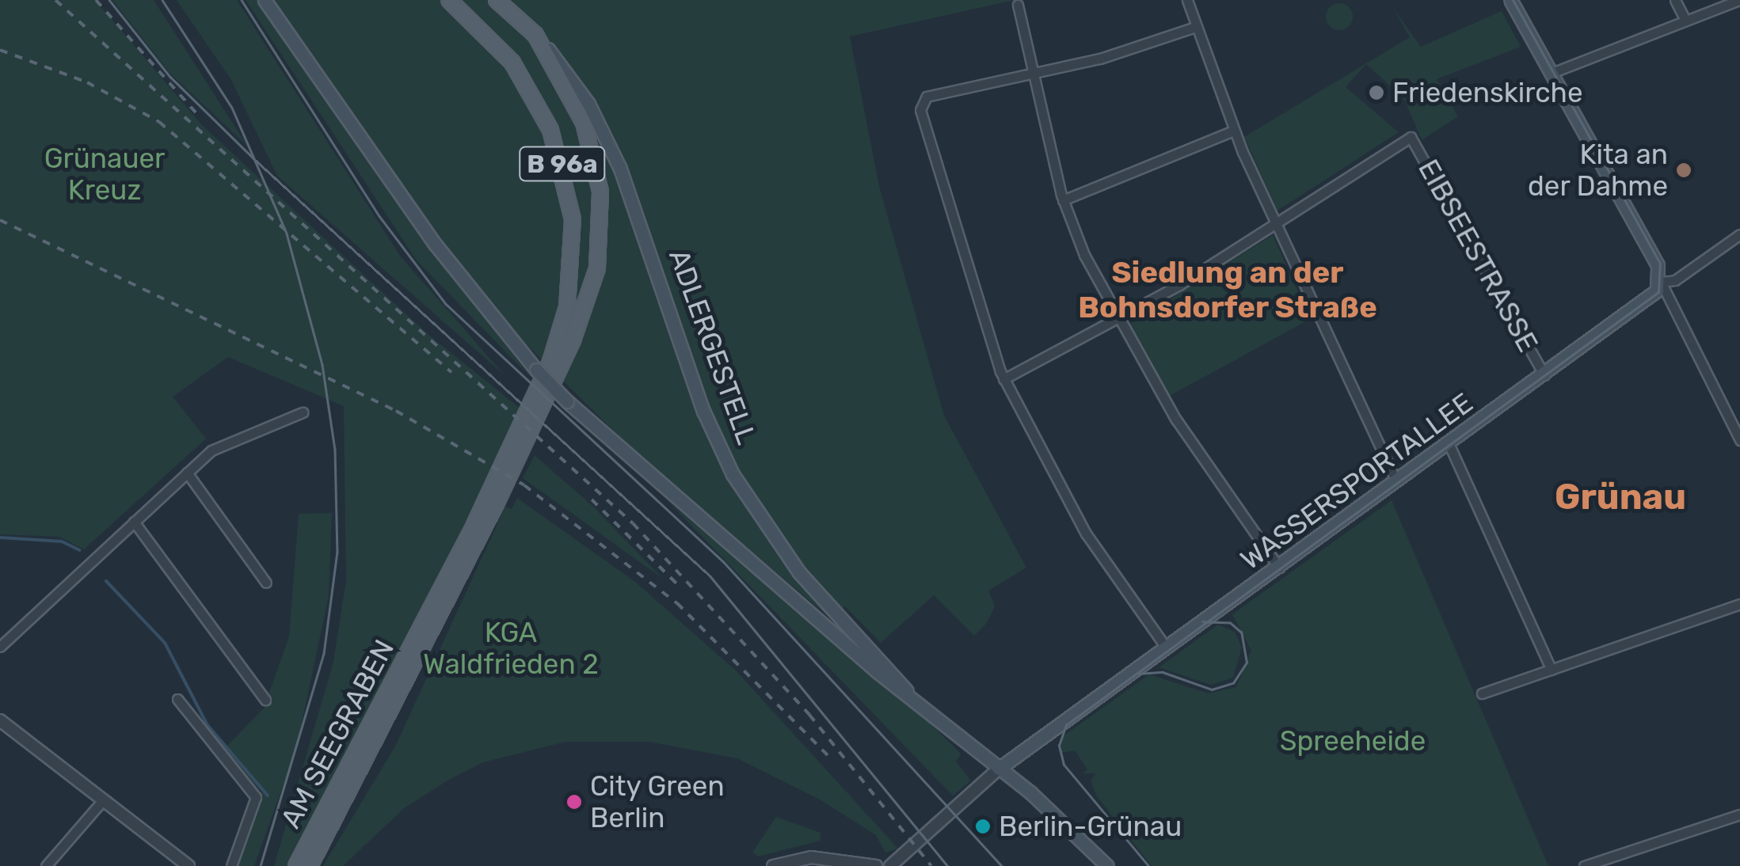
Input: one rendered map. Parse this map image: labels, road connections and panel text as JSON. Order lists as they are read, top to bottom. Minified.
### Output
{"streets":{"main road":["B 96a","ADLERGESTELL","WASSERSPORTALLEE","AM SEEGRABEN"],"street":["EIBSEESTRASSE"]},"crossings":[["B 96a","ADLERGESTELL"],["B 96a","AM SEEGRABEN"],["EIBSEESTRASSE","WASSERSPORTALLEE"],["ADLERGESTELL","WASSERSPORTALLEE"],["ADLERGESTELL","AM SEEGRABEN"]],"districts":["Siedlung an der Bohnsdorfer Straße","Grünau"],"parks":["Grünauer Kreuz","KGA Waldfrieden 2","Spreeheide"],"places":["Friedenskirche","Kita an der Dahme","City Green Berlin","Berlin-Grünau"]}
